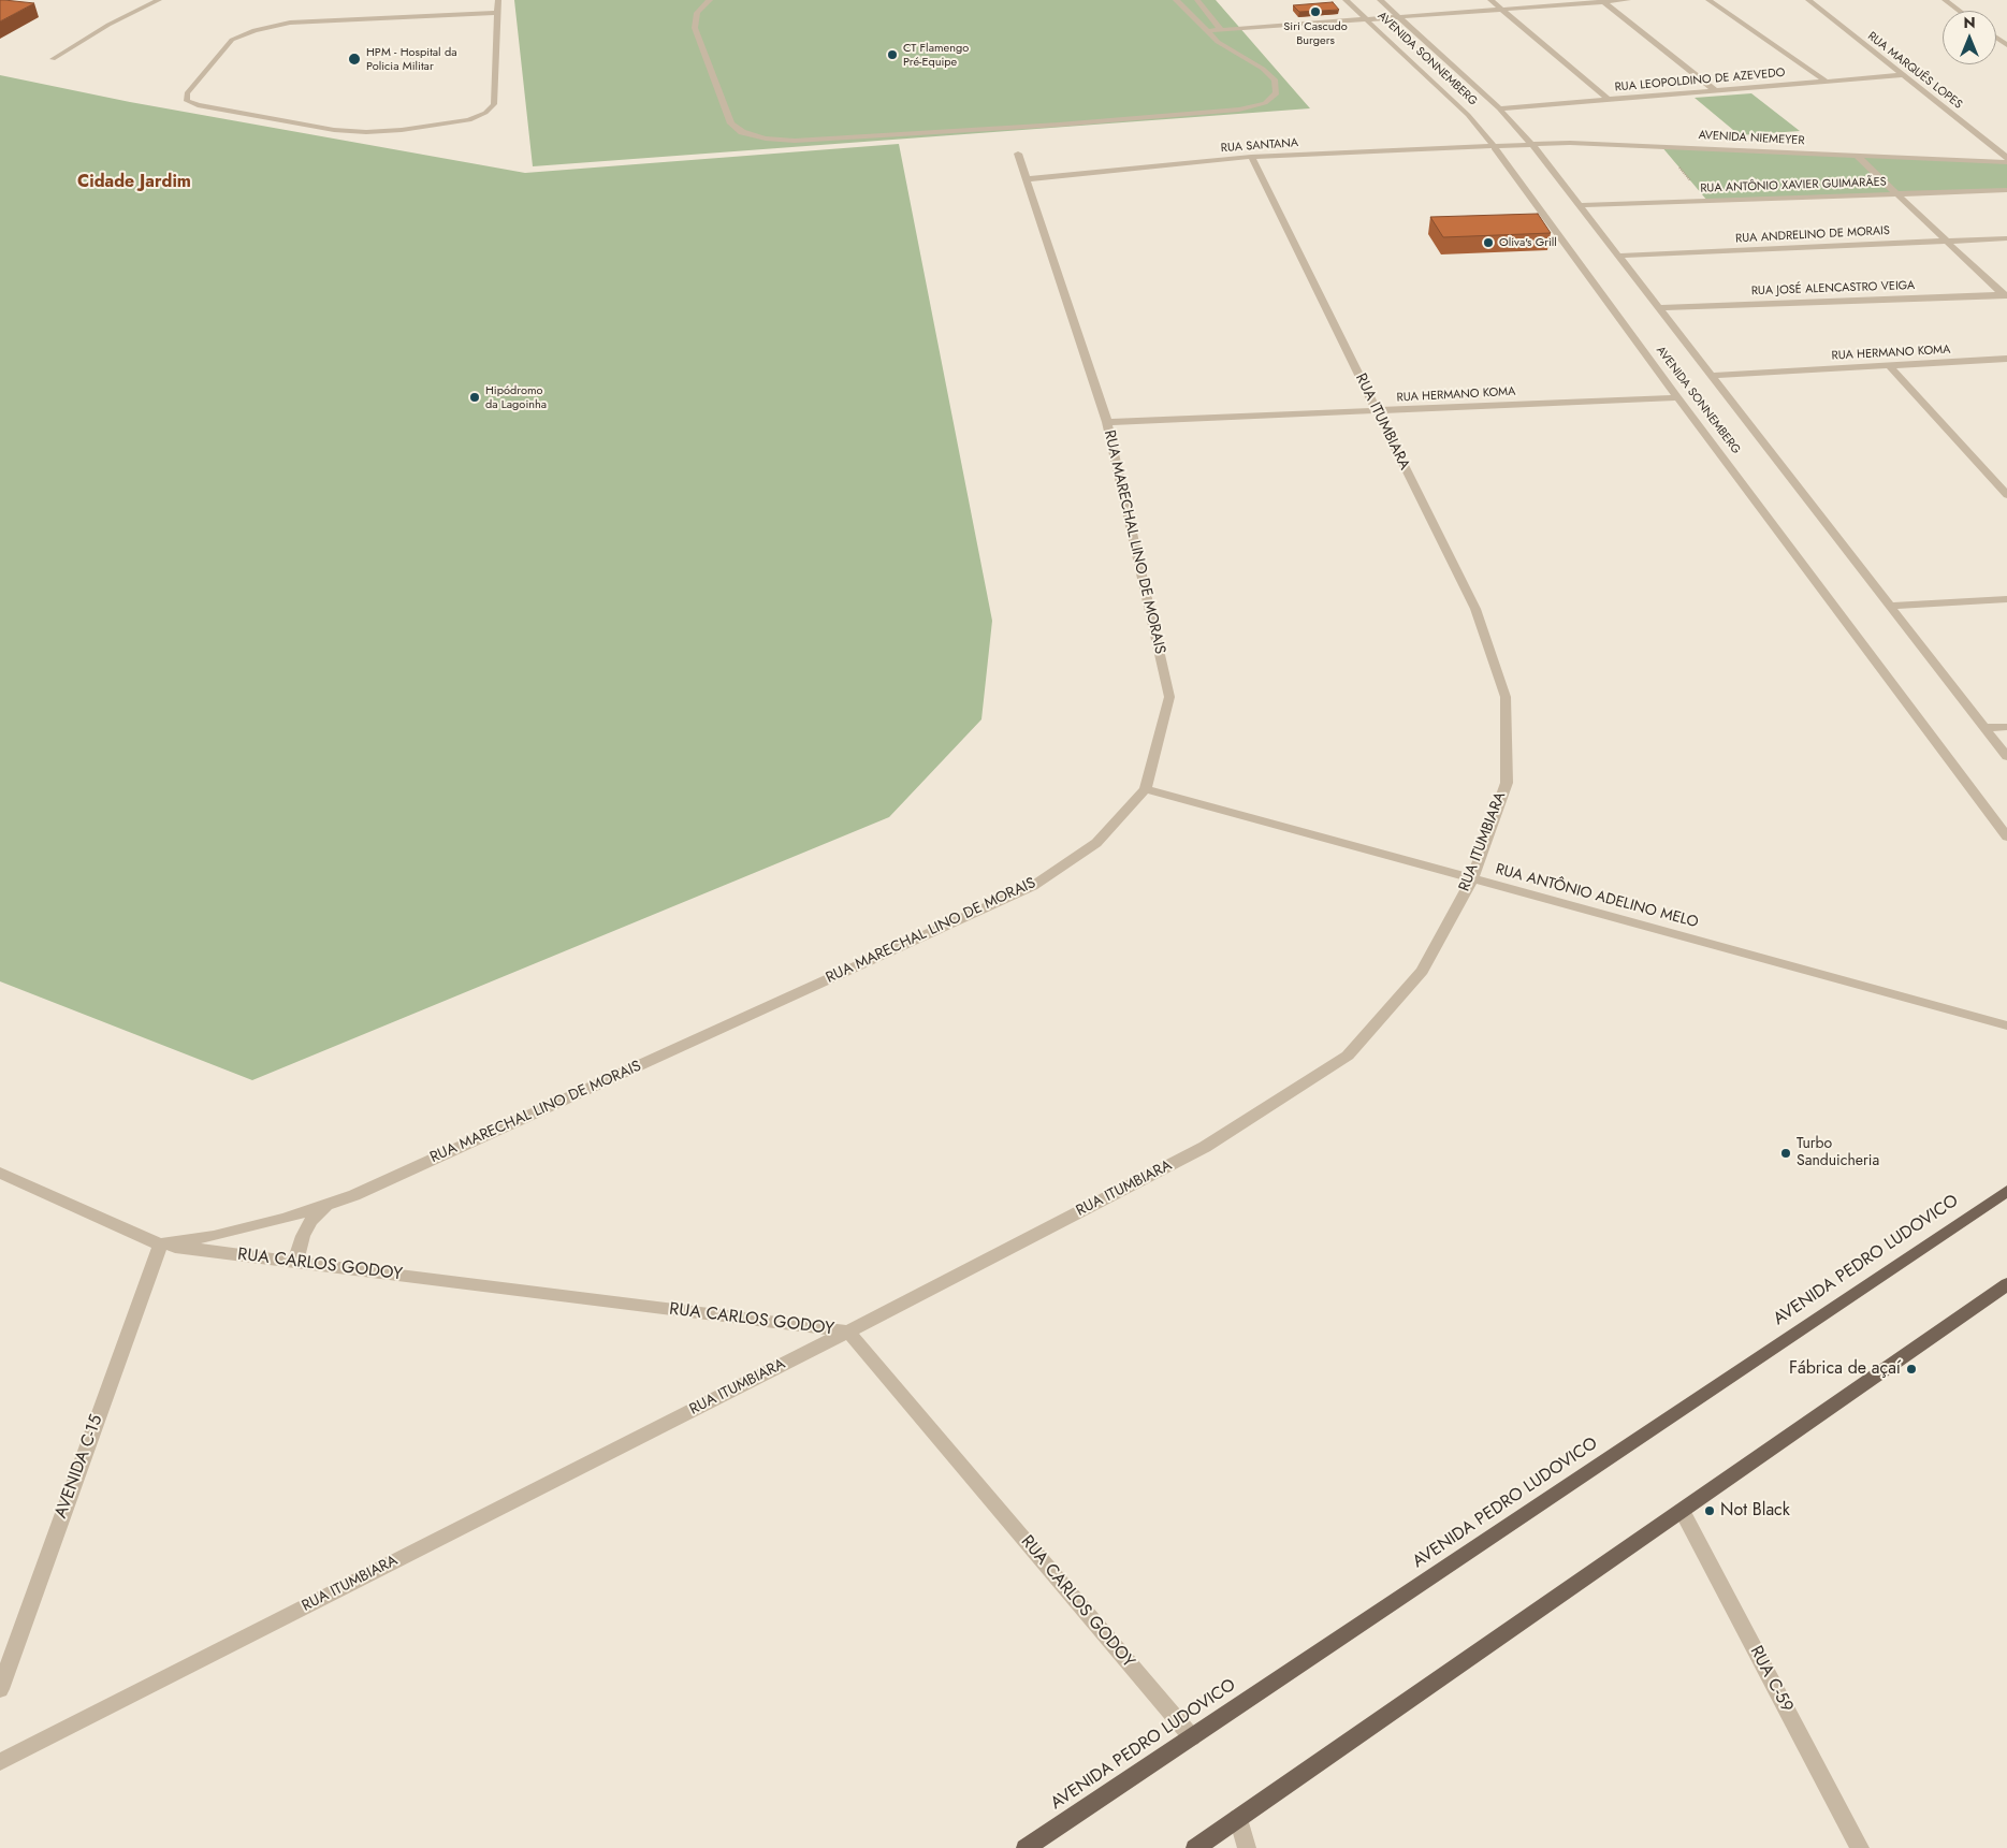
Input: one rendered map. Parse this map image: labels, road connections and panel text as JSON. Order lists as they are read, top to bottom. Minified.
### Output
{"streets":{"main road":["AVENIDA PEDRO LUDOVICO"],"street":["AVENIDA SONNEMBERG","RUA MARQUÊS LOPES","RUA LEOPOLDINO DE AZEVEDO","AVENIDA NIEMEYER","RUA SANTANA","RUA ANTÔNIO XAVIER GUIMARÃES","RUA ANDRELINO DE MORAIS","RUA JOSÉ ALENCASTRO VEIGA","RUA HERMANO KOMA","RUA ITUMBIARA","RUA MARECHAL LINO DE MORAIS","RUA ANTÔNIO ADELINO MELO","RUA CARLOS GODOY","AVENIDA C-15","RUA C-59"]},"crossings":[["AVENIDA SONNEMBERG","RUA LEOPOLDINO DE AZEVEDO"],["AVENIDA SONNEMBERG","AVENIDA NIEMEYER"],["AVENIDA SONNEMBERG","RUA SANTANA"],["AVENIDA SONNEMBERG","RUA ANTÔNIO XAVIER GUIMARÃES"],["AVENIDA SONNEMBERG","RUA ANDRELINO DE MORAIS"],["AVENIDA SONNEMBERG","RUA JOSÉ ALENCASTRO VEIGA"],["AVENIDA SONNEMBERG","RUA HERMANO KOMA"],["RUA MARQUÊS LOPES","RUA LEOPOLDINO DE AZEVEDO"],["AVENIDA NIEMEYER","RUA SANTANA"],["RUA SANTANA","RUA ITUMBIARA"],["RUA SANTANA","RUA MARECHAL LINO DE MORAIS"],["RUA HERMANO KOMA","RUA ITUMBIARA"],["RUA HERMANO KOMA","RUA MARECHAL LINO DE MORAIS"],["RUA ITUMBIARA","RUA ANTÔNIO ADELINO MELO"],["RUA ITUMBIARA","RUA CARLOS GODOY"],["RUA MARECHAL LINO DE MORAIS","RUA ANTÔNIO ADELINO MELO"],["RUA MARECHAL LINO DE MORAIS","RUA CARLOS GODOY"],["RUA MARECHAL LINO DE MORAIS","AVENIDA C-15"],["AVENIDA PEDRO LUDOVICO","RUA CARLOS GODOY"],["RUA CARLOS GODOY","AVENIDA C-15"]],"districts":["Cidade Jardim"],"places":["Siri Cascudo Burgers","CT Flamengo Pré-Equipe","HPM - Hospital da Policia Militar","Oliva's Grill","Hipódromo da Lagoinha","Turbo Sanduicheria","Fábrica de açaí","Not Black"],"north":"top"}
